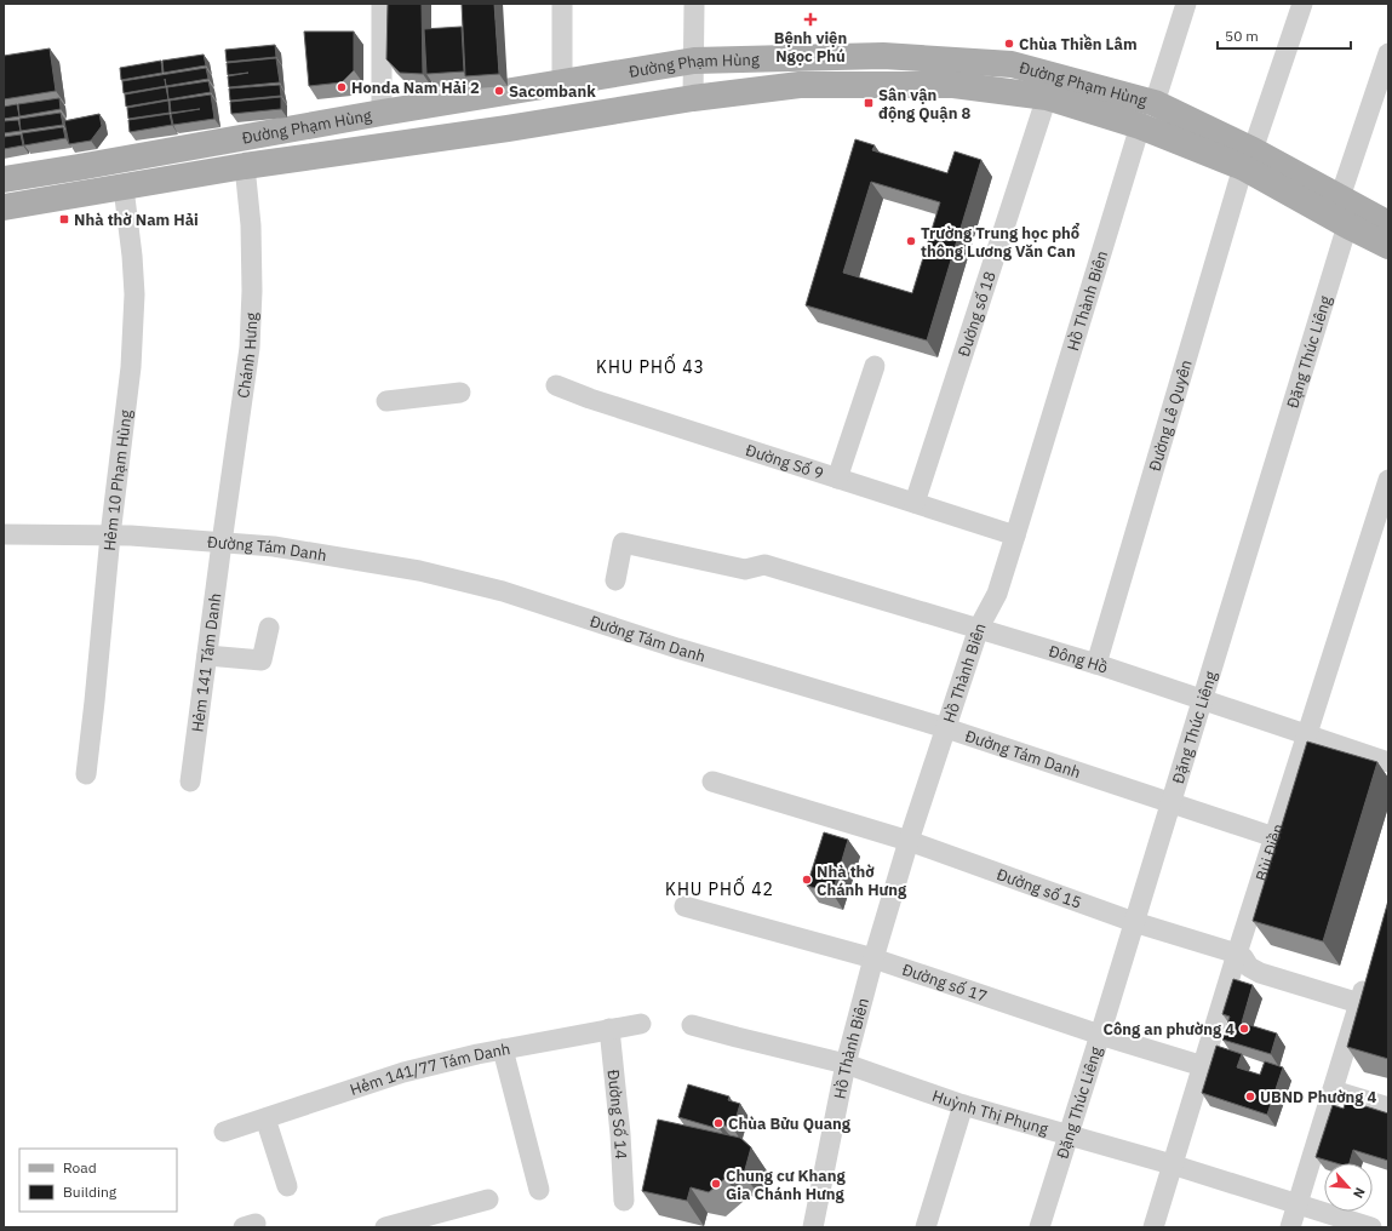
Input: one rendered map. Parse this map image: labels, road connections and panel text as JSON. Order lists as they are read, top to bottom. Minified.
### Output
{"streets":{"main road":["Đường Phạm Hùng"],"street":["Hồ Thành Biên","Đường số 18","Đặng Thúc Liêng","Chánh Hưng","Đường Lê Quyên","Đường Số 9","Hẻm 10 Phạm Hùng","Đường Tám Danh","Đông Hồ","Hẻm 141 Tám Danh","Bùi Điền","Đường số 15","Đường số 17","Hẻm 141/77 Tám Danh","Huỳnh Thị Phụng","Đường Số 14"]},"crossings":[["Đường Phạm Hùng","Hồ Thành Biên"],["Đường Phạm Hùng","Đường số 18"],["Đường Phạm Hùng","Đặng Thúc Liêng"],["Đường Phạm Hùng","Chánh Hưng"],["Đường Phạm Hùng","Đường Lê Quyên"],["Đường Phạm Hùng","Hẻm 10 Phạm Hùng"],["Hồ Thành Biên","Đường Số 9"],["Hồ Thành Biên","Đường Tám Danh"],["Hồ Thành Biên","Đông Hồ"],["Hồ Thành Biên","Đường số 15"],["Hồ Thành Biên","Đường số 17"],["Hồ Thành Biên","Huỳnh Thị Phụng"],["Đường số 18","Đường Số 9"],["Đặng Thúc Liêng","Đường Tám Danh"],["Đặng Thúc Liêng","Đông Hồ"],["Đặng Thúc Liêng","Đường số 15"],["Đặng Thúc Liêng","Đường số 17"],["Đặng Thúc Liêng","Huỳnh Thị Phụng"],["Chánh Hưng","Đường Tám Danh"],["Chánh Hưng","Hẻm 141 Tám Danh"],["Đường Lê Quyên","Đông Hồ"],["Hẻm 10 Phạm Hùng","Đường Tám Danh"],["Đường Tám Danh","Hẻm 141 Tám Danh"],["Đường Tám Danh","Bùi Điền"],["Đông Hồ","Bùi Điền"],["Bùi Điền","Đường số 15"],["Bùi Điền","Đường số 17"],["Bùi Điền","Huỳnh Thị Phụng"],["Hẻm 141/77 Tám Danh","Đường Số 14"]],"districts":["KHU PHỐ 43","KHU PHỐ 42"],"places":{"health":["Bệnh viện Ngọc Phú"],"other":["Chùa Thiền Lâm","Honda Nam Hải 2","Sacombank","Trường Trung học phổ thông Lương Văn Can","Nhà thờ Chánh Hưng","Công an phường 4","UBND Phường 4","Chùa Bửu Quang","Chung cư Khang Gia Chánh Hưng"],"transit":["Sân vận động Quận 8","Nhà thờ Nam Hải"]},"legend":["Road","Building"],"scale_bar":"50 m","north":"bottom right"}
